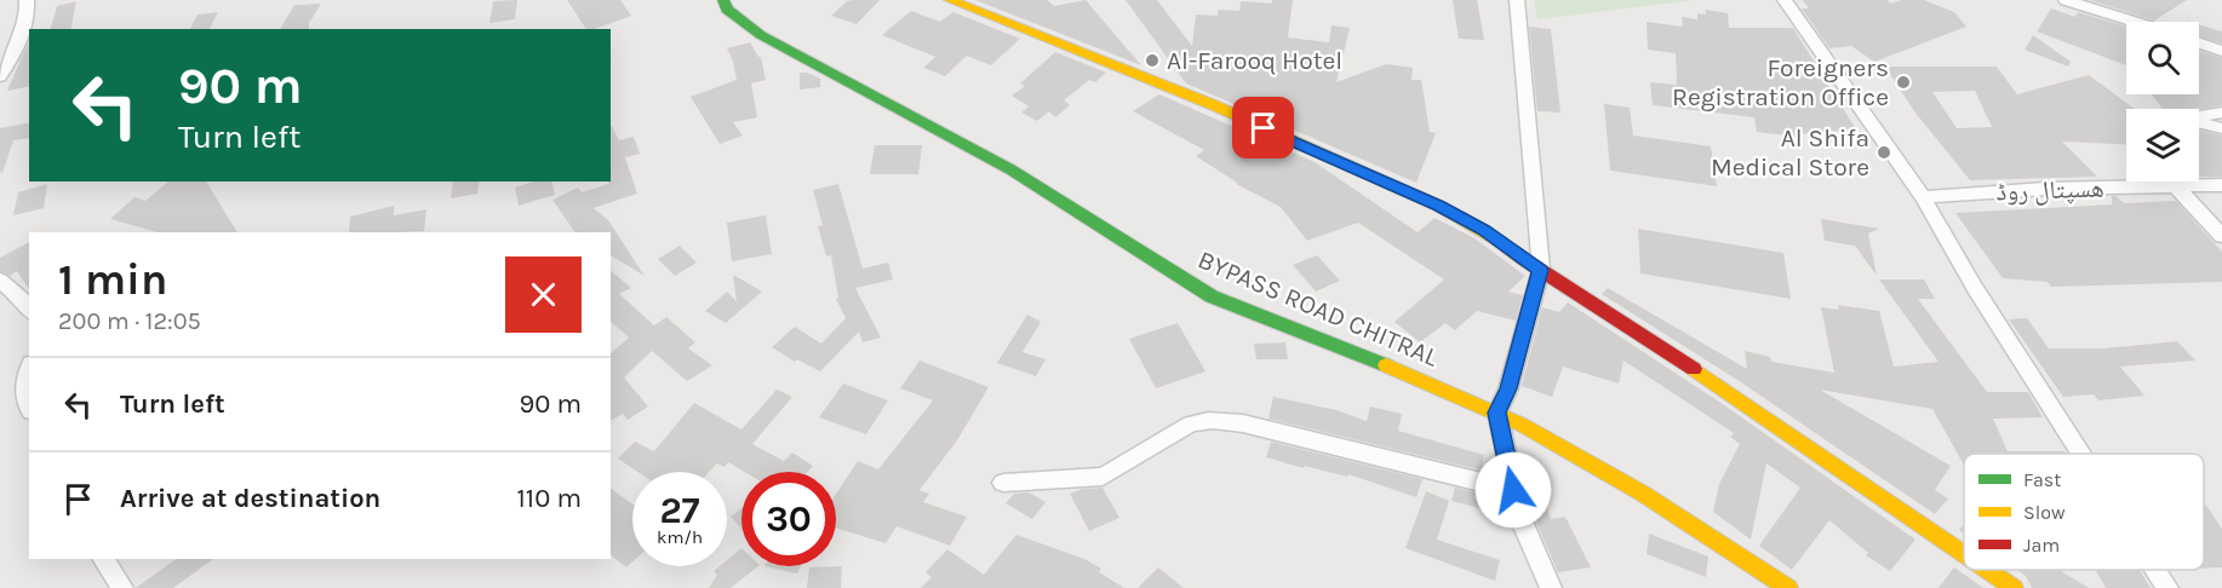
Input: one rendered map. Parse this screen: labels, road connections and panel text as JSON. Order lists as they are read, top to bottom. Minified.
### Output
{"streets":{"street":["ھسپتال روڈ","BYPASS ROAD CHITRAL"]},"places":["Al-Farooq Hotel","Foreigners Registration Office","Al Shifa Medical Store"],"legend":["Fast","Slow","Jam"],"page":{"turn":["90 m","Turn left"],"heading":["1 min","200 m · 12:05"],"list":[{"name":"Turn left","value":"90 m"},{"name":"Arrive at destination","value":"110 m"}],"speed":"27 km/h","limit":"30"}}
